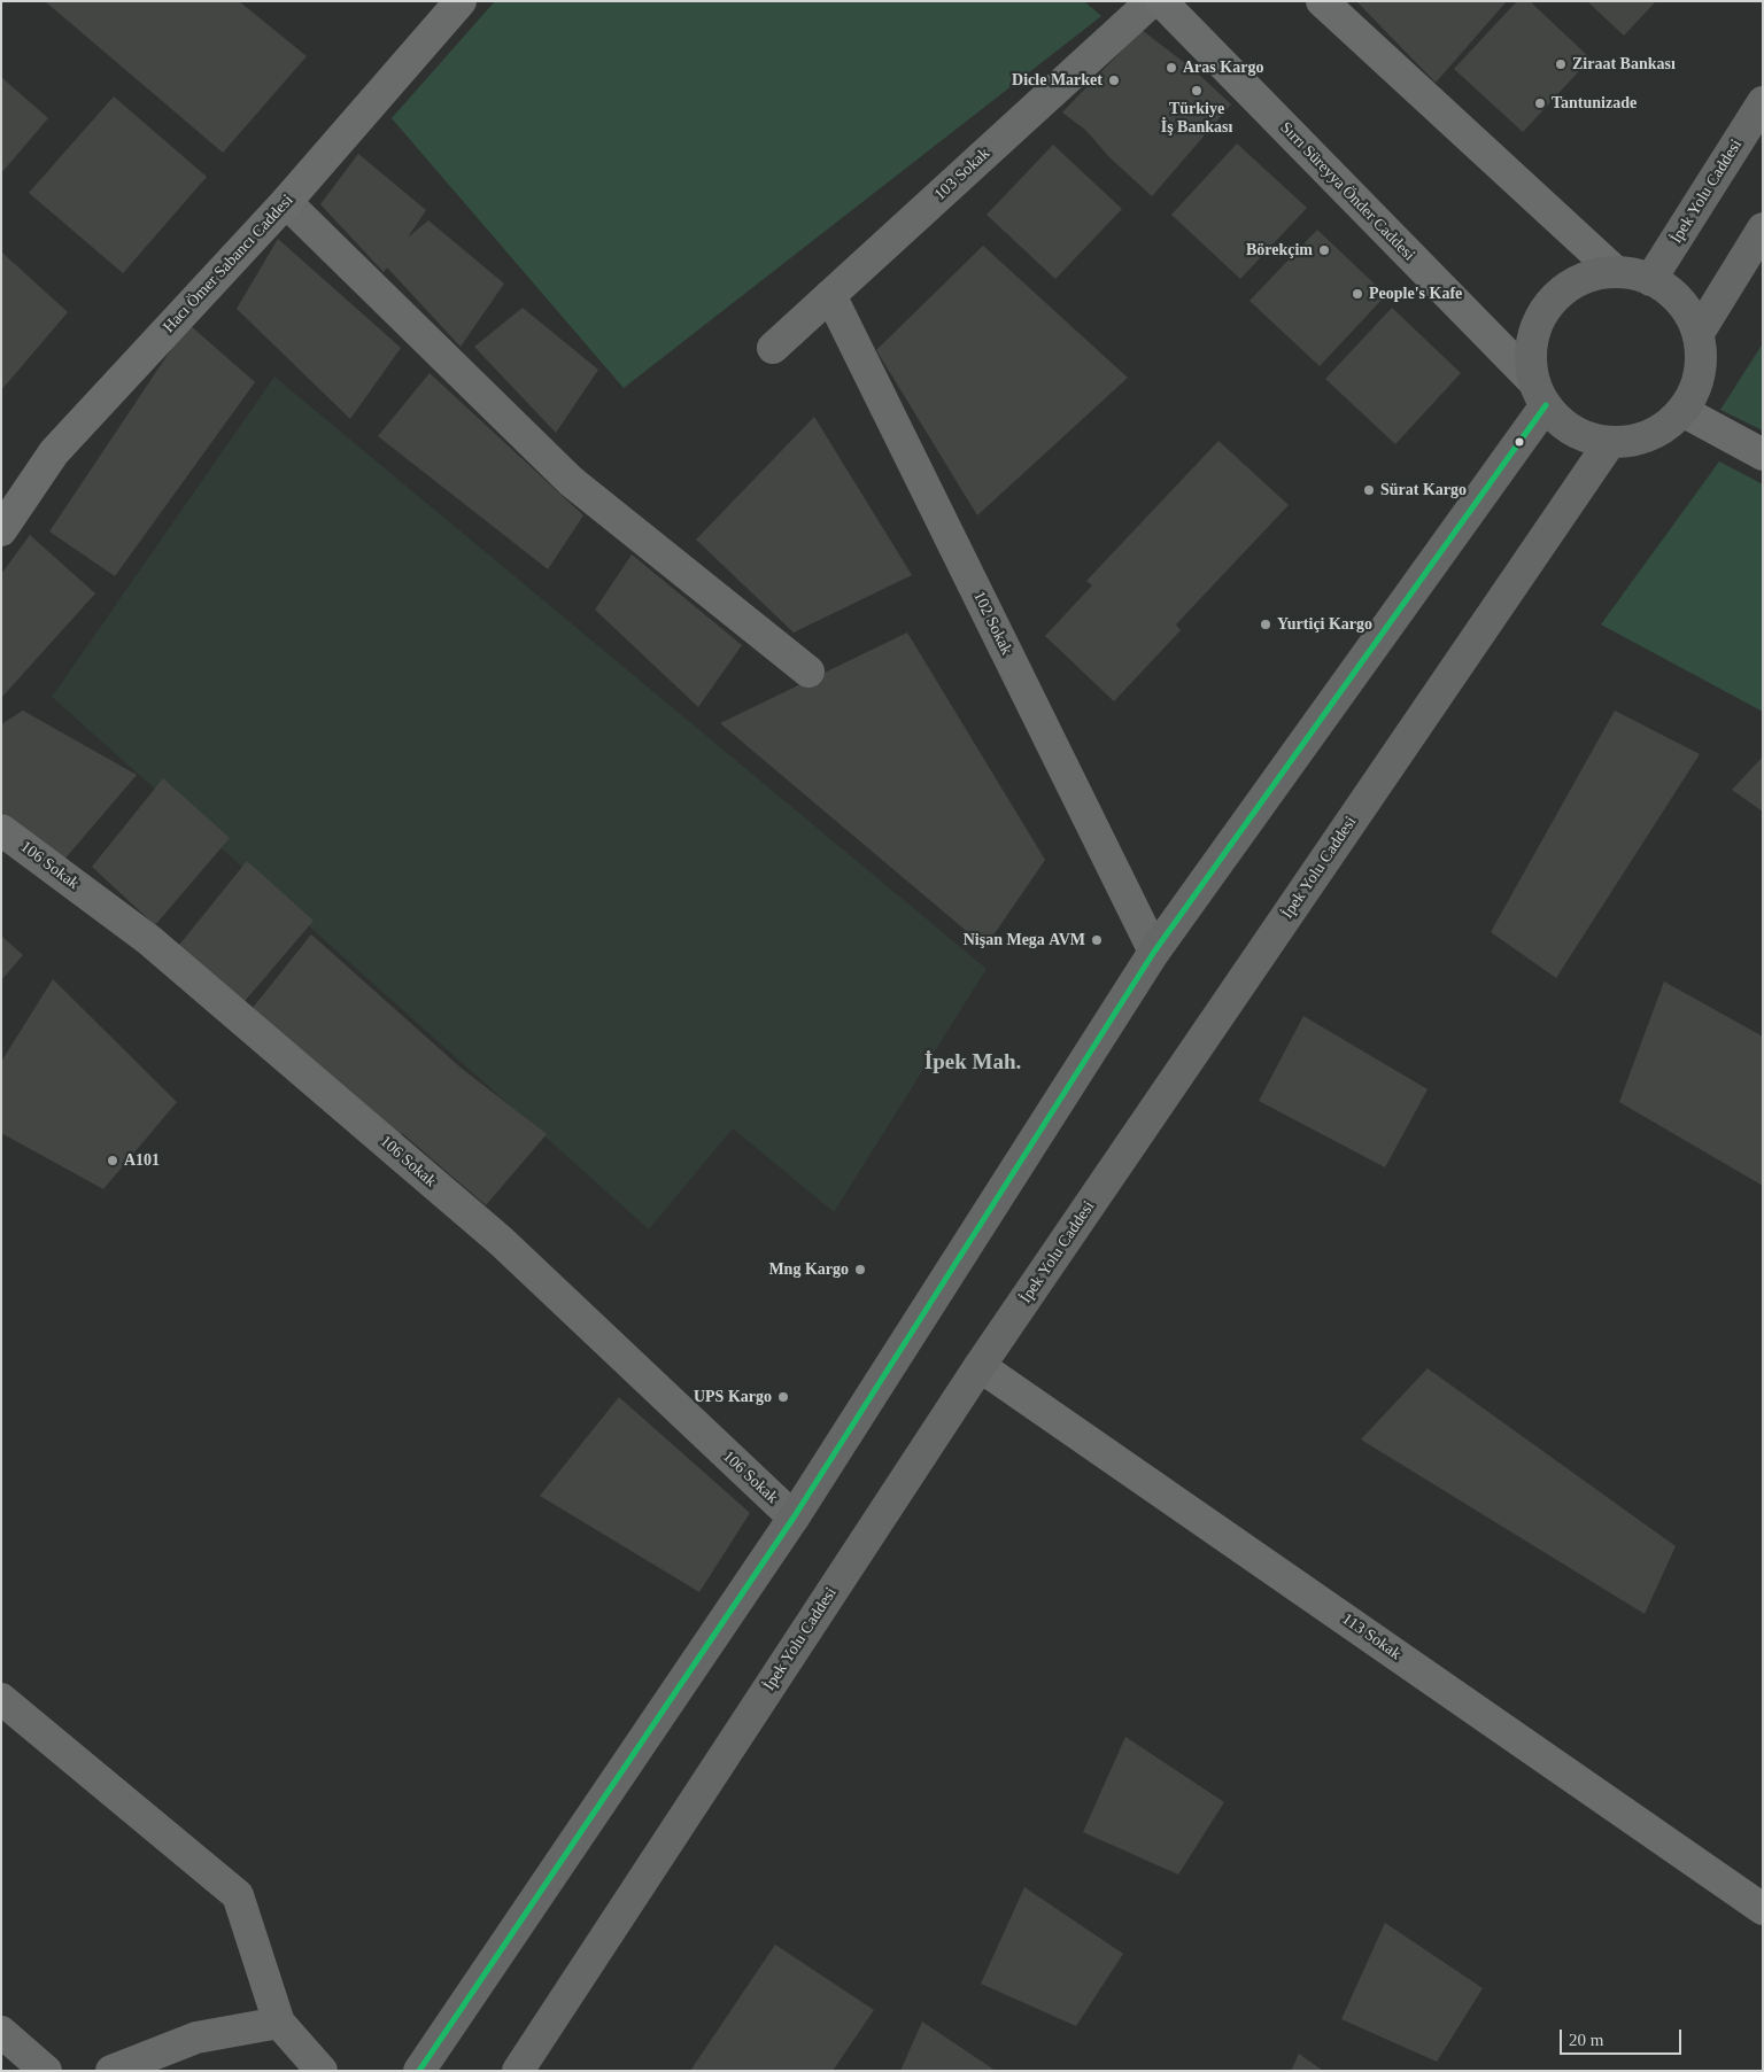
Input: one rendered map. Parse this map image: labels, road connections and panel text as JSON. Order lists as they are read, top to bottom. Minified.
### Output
{"streets":{"highway":["İpek Yolu Caddesi"],"street":["103 Sokak","Sırrı Süreyya Önder Caddesi","Hacı Ömer Sabancı Caddesi","102 Sokak","106 Sokak","113 Sokak"]},"crossings":[["103 Sokak","102 Sokak"],["Sırrı Süreyya Önder Caddesi","İpek Yolu Caddesi"],["İpek Yolu Caddesi","113 Sokak"]],"districts":["İpek Mah."],"places":["Ziraat Bankası","Aras Kargo","Dicle Market","Türkiye İş Bankası","Tantunizade","Börekçim","People's Kafe","Sürat Kargo","Yurtiçi Kargo","Nişan Mega AVM","A101","Mng Kargo","UPS Kargo"],"scale_bar":"20 m"}
